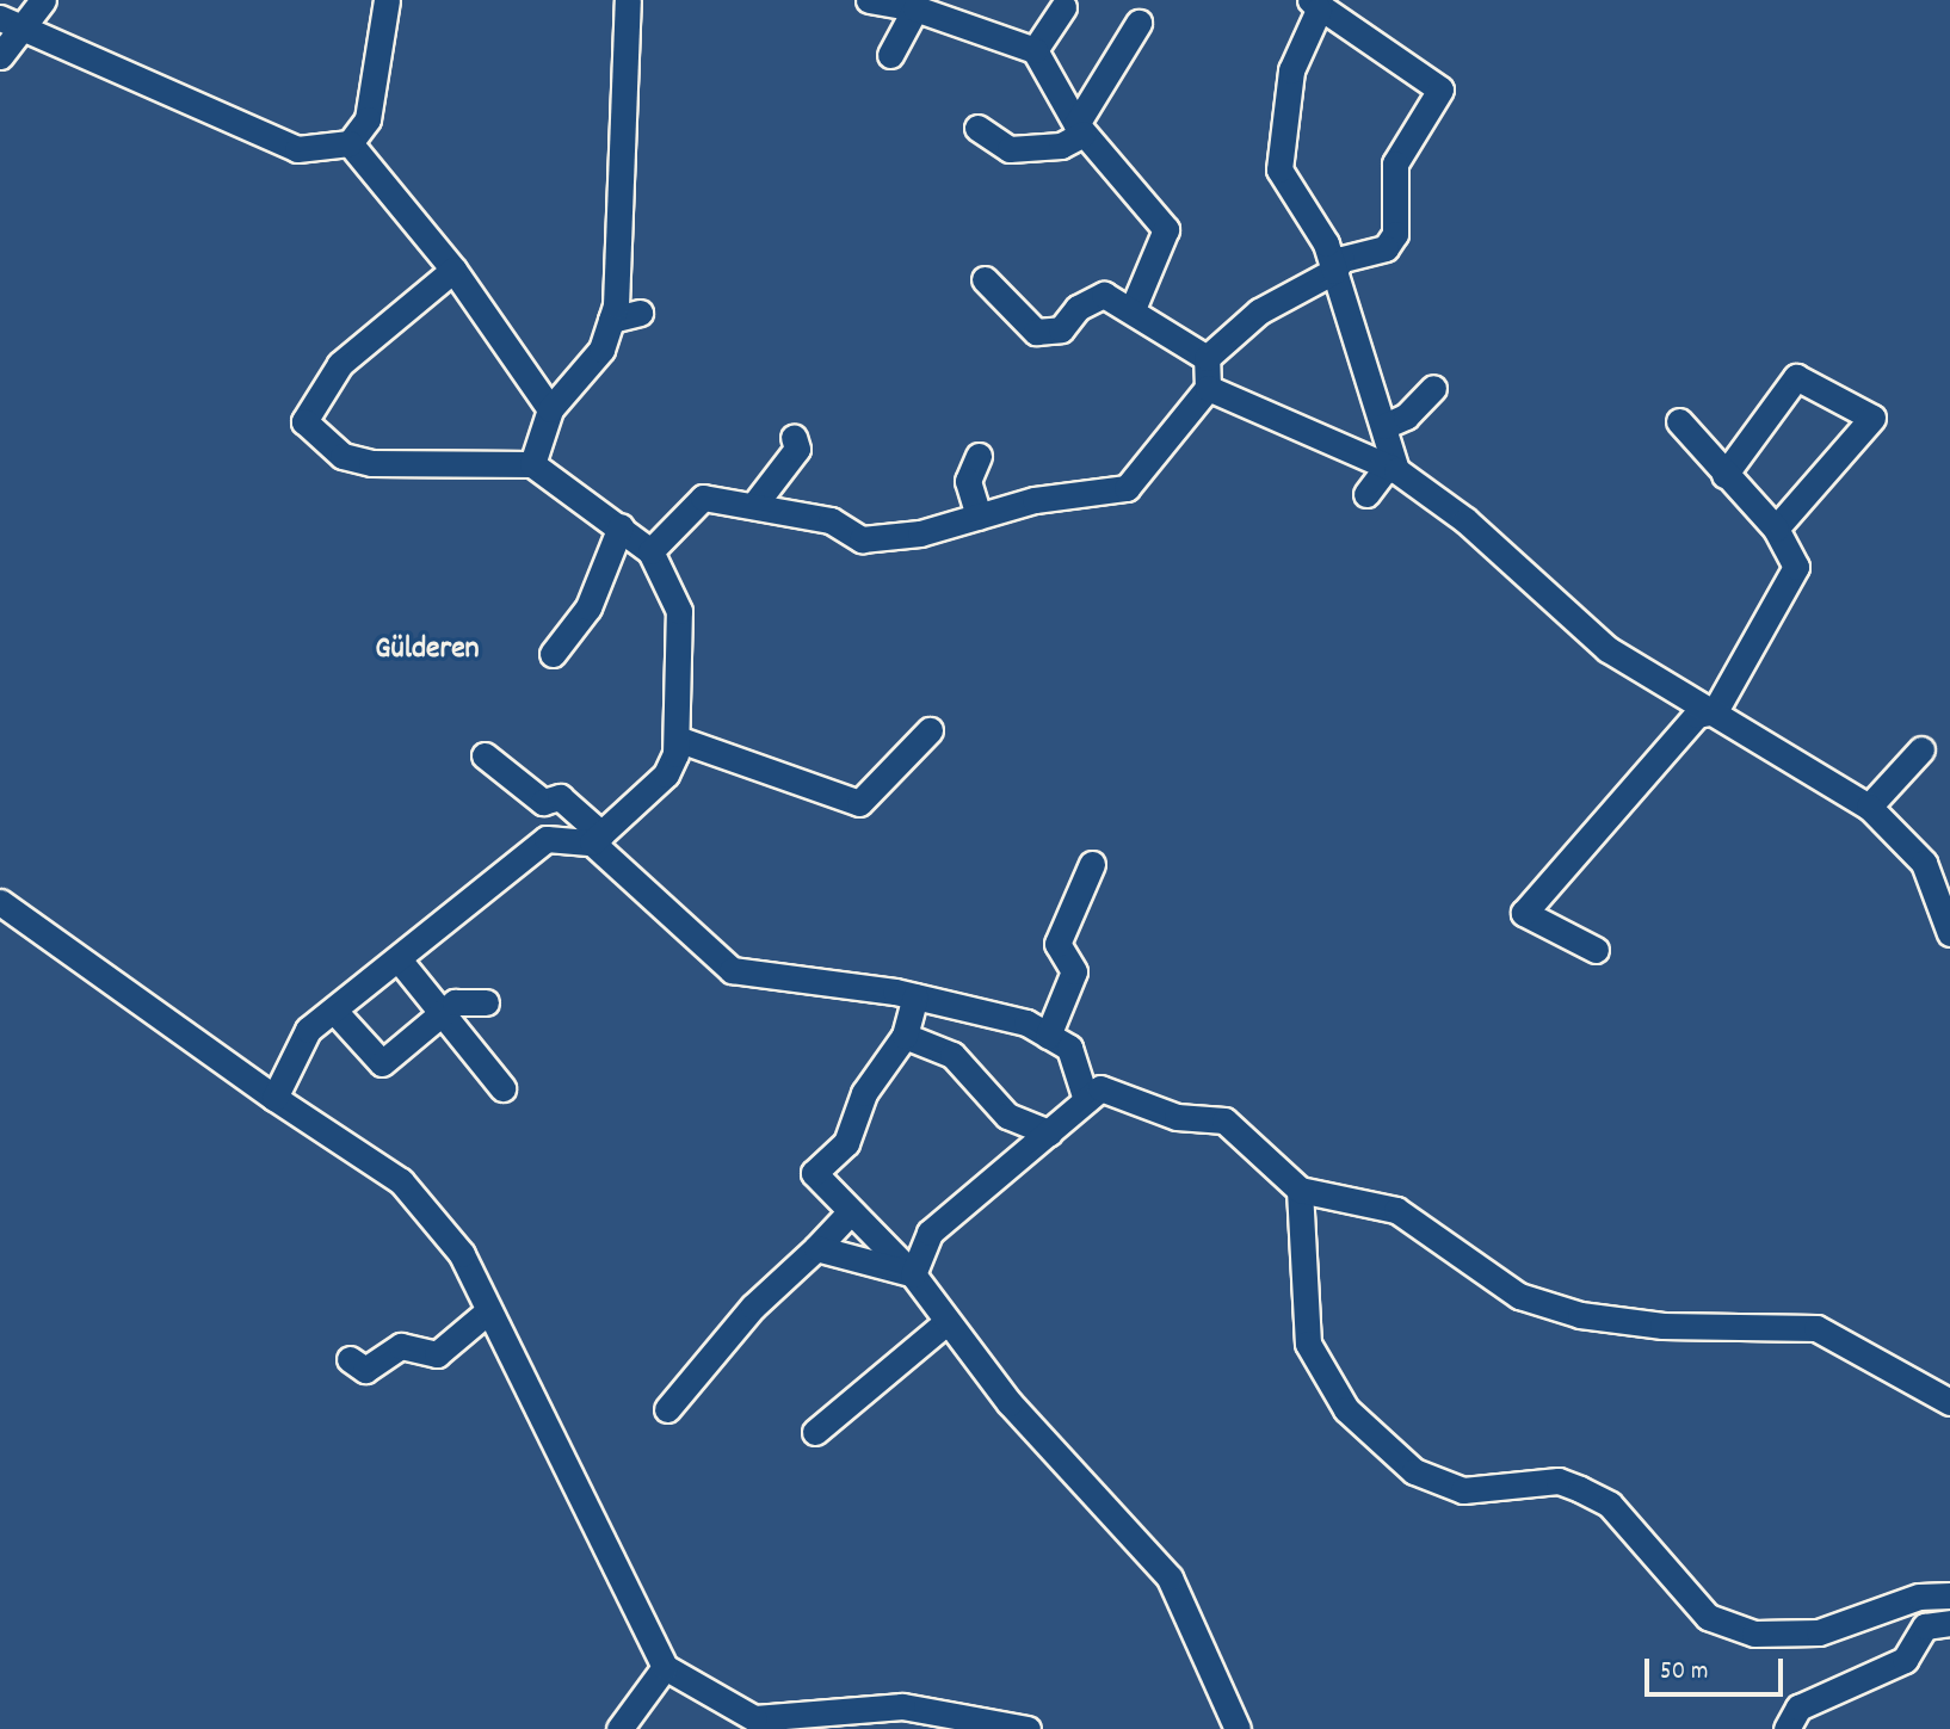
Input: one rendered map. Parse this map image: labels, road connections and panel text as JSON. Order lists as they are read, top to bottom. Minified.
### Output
{"districts":["Gülderen"],"scale_bar":"50 m"}
